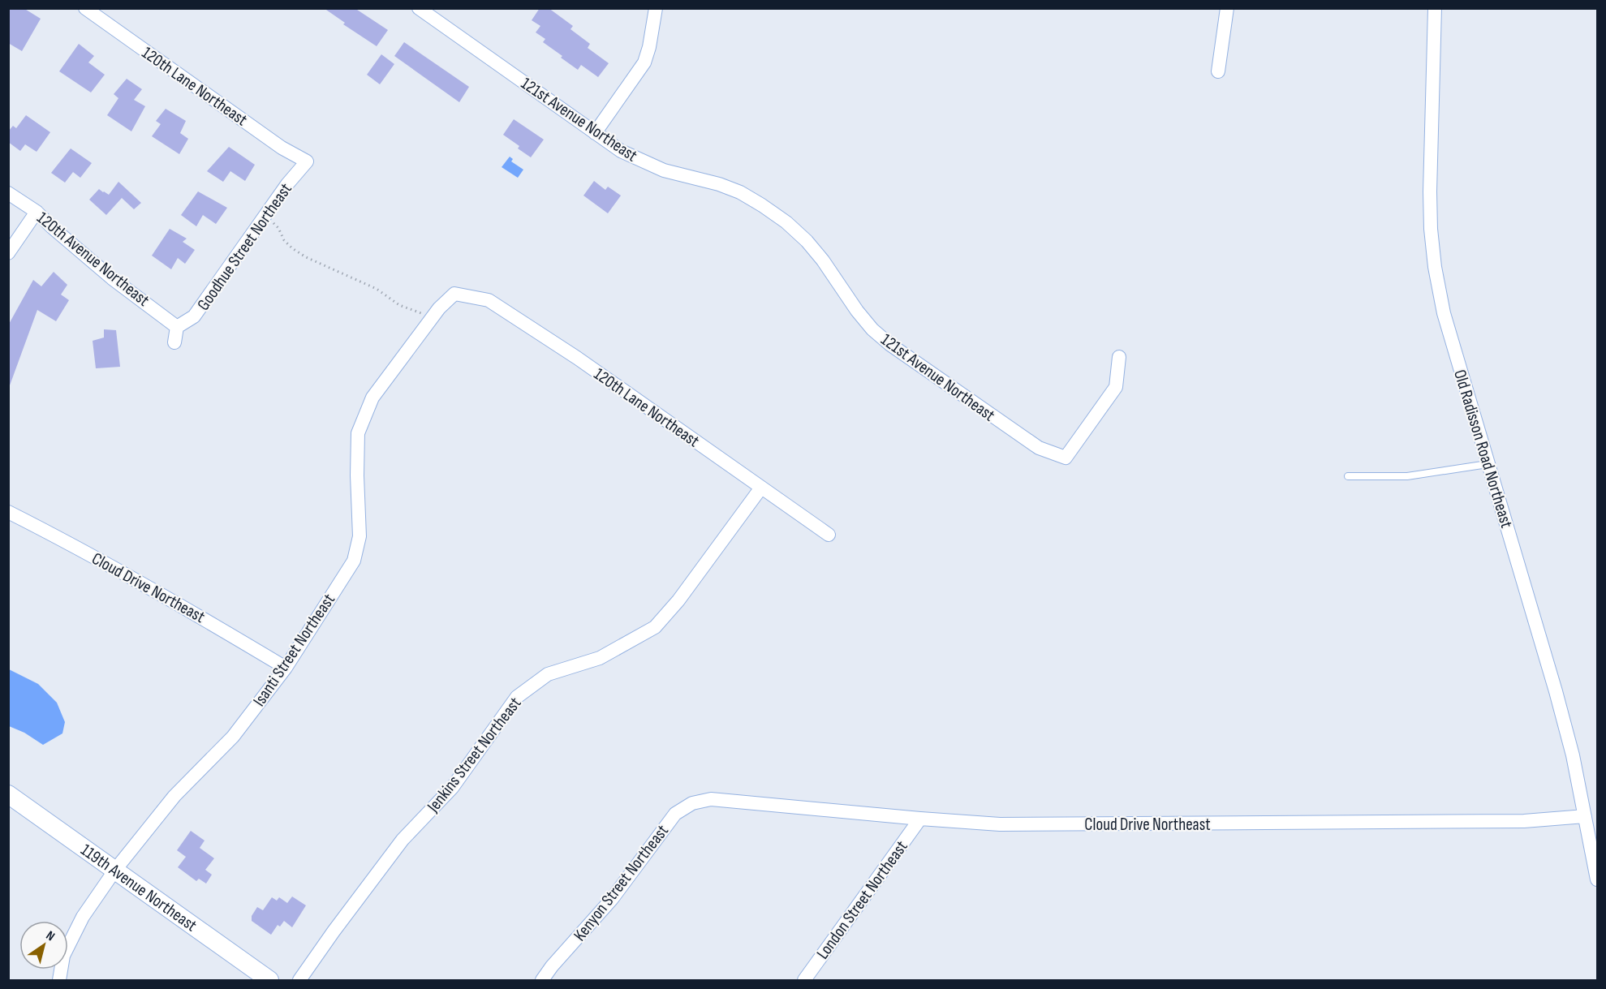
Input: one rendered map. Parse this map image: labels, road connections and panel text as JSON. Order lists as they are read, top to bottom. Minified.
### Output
{"streets":{"street":["120th Lane Northeast","121st Avenue Northeast","Goodhue Street Northeast","120th Avenue Northeast","Old Radisson Road Northeast","Cloud Drive Northeast","Isanti Street Northeast","Jenkins Street Northeast","Kenyon Street Northeast","119th Avenue Northeast","London Street Northeast"]},"crossings":[["120th Lane Northeast","Goodhue Street Northeast"],["120th Lane Northeast","Isanti Street Northeast"],["120th Lane Northeast","Jenkins Street Northeast"],["Goodhue Street Northeast","120th Avenue Northeast"],["Old Radisson Road Northeast","Cloud Drive Northeast"],["Cloud Drive Northeast","Isanti Street Northeast"],["Cloud Drive Northeast","Kenyon Street Northeast"],["Cloud Drive Northeast","London Street Northeast"],["Isanti Street Northeast","119th Avenue Northeast"]],"north":"top right"}
